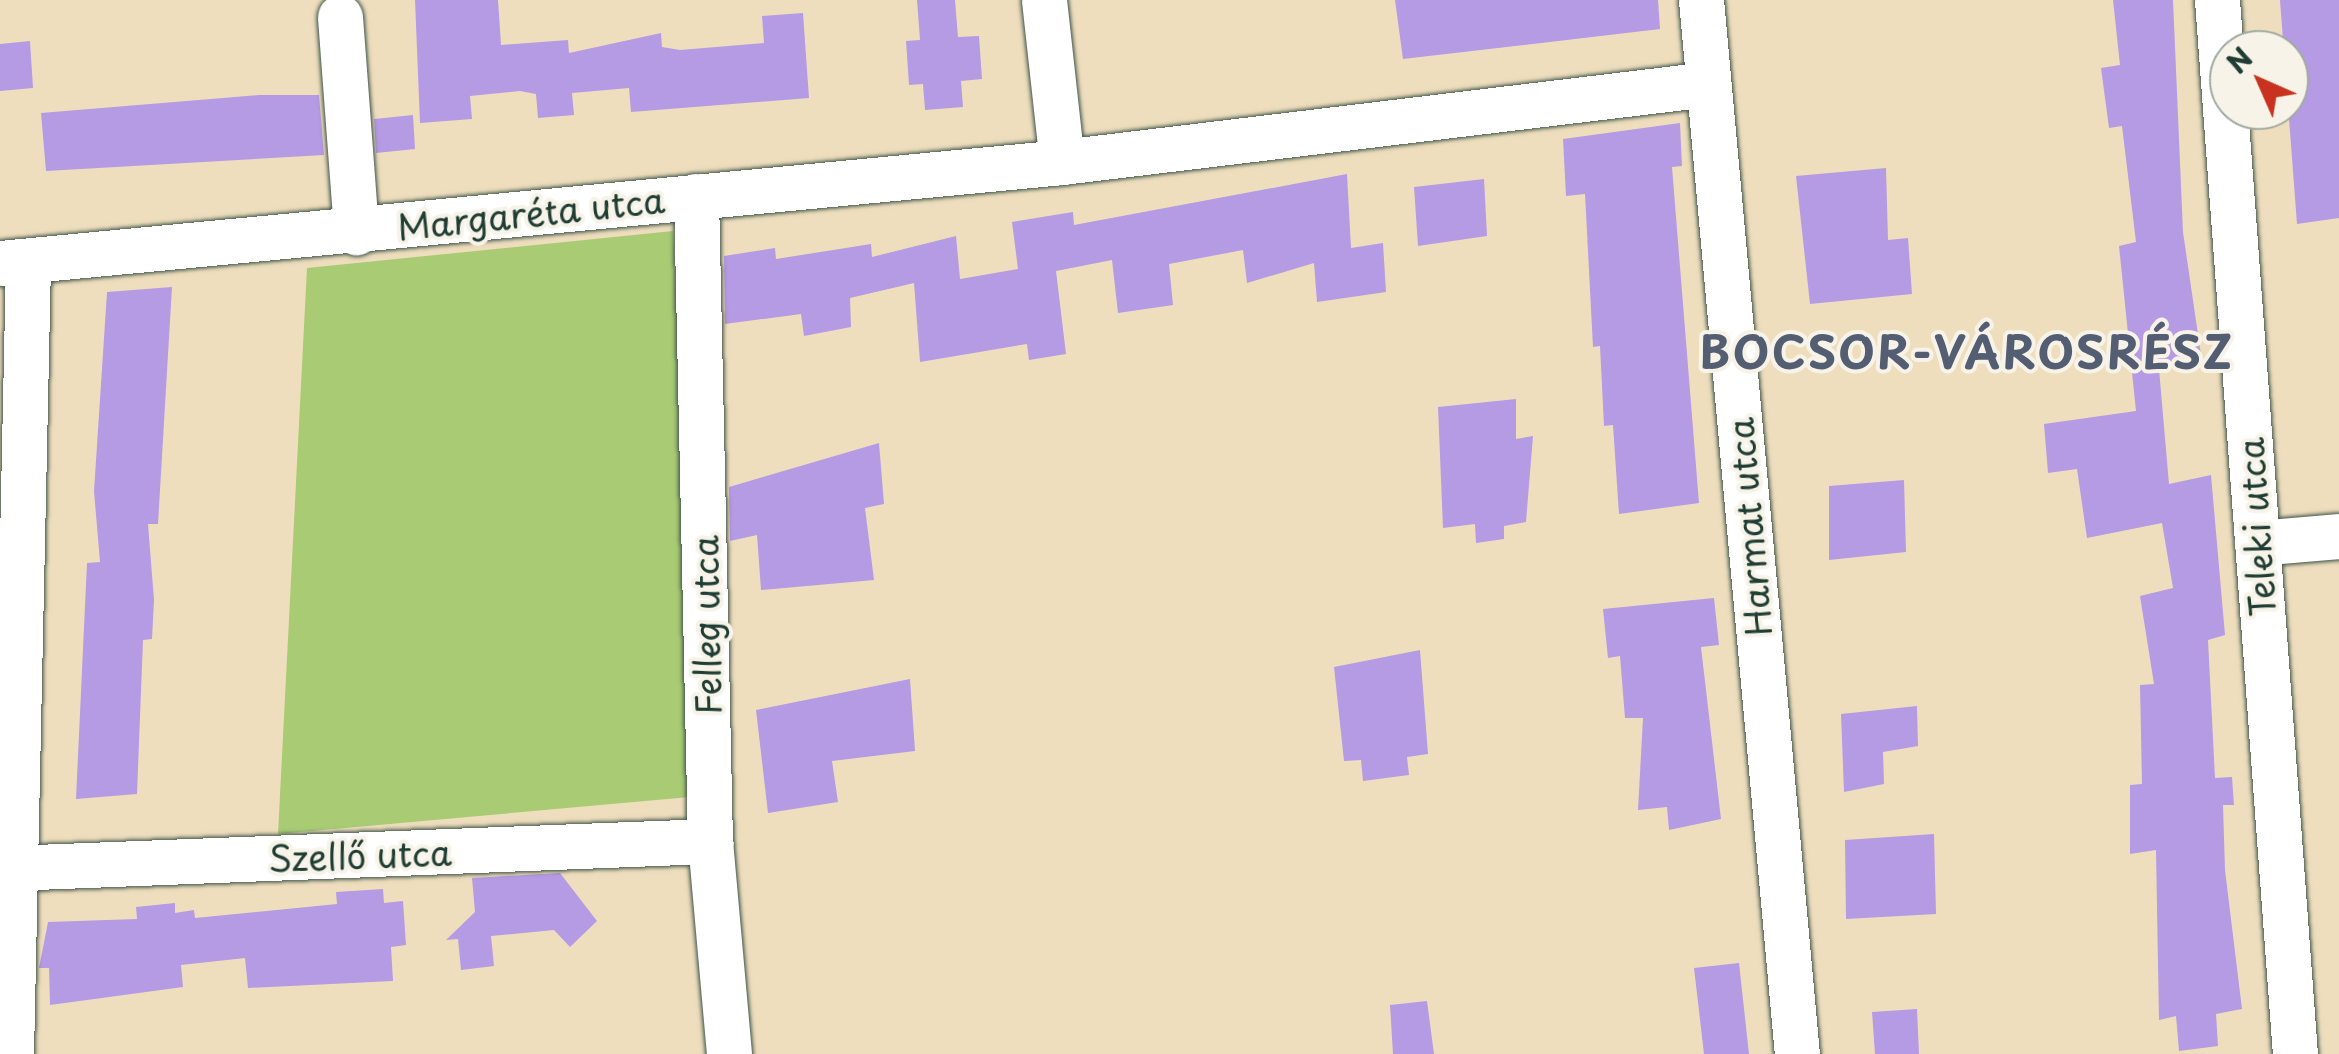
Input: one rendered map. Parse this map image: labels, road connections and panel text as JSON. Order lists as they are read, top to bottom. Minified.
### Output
{"streets":{"street":["Margaréta utca","Harmat utca","Teleki utca","Felleg utca","Szellő utca"]},"crossings":[["Margaréta utca","Harmat utca"],["Margaréta utca","Felleg utca"],["Felleg utca","Szellő utca"]],"districts":["BOCSOR-VÁROSRÉSZ"],"north":"top left"}
